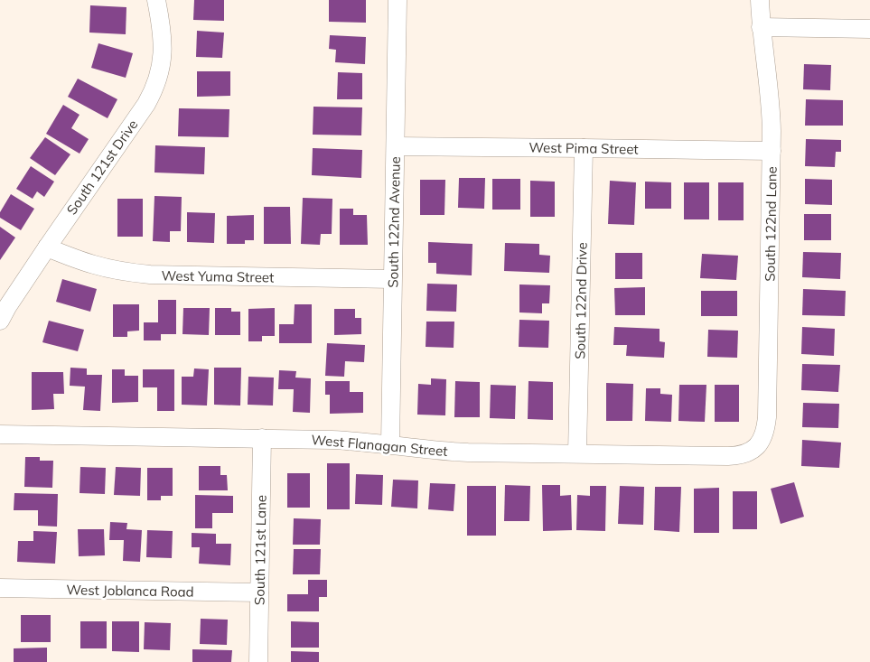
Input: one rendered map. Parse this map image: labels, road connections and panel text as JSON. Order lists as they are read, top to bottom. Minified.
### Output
{"streets":{"street":["West Pima Street","South 121st Drive","South 122nd Avenue","South 122nd Lane","West Yuma Street","South 122nd Drive","West Flanagan Street","South 121st Lane","West Joblanca Road"]},"crossings":[["West Pima Street","South 122nd Avenue"],["West Pima Street","South 122nd Lane"],["West Pima Street","South 122nd Drive"],["South 121st Drive","West Yuma Street"],["South 122nd Avenue","West Yuma Street"],["South 122nd Avenue","West Flanagan Street"],["South 122nd Lane","West Flanagan Street"],["South 122nd Drive","West Flanagan Street"],["West Flanagan Street","South 121st Lane"],["South 121st Lane","West Joblanca Road"]]}
